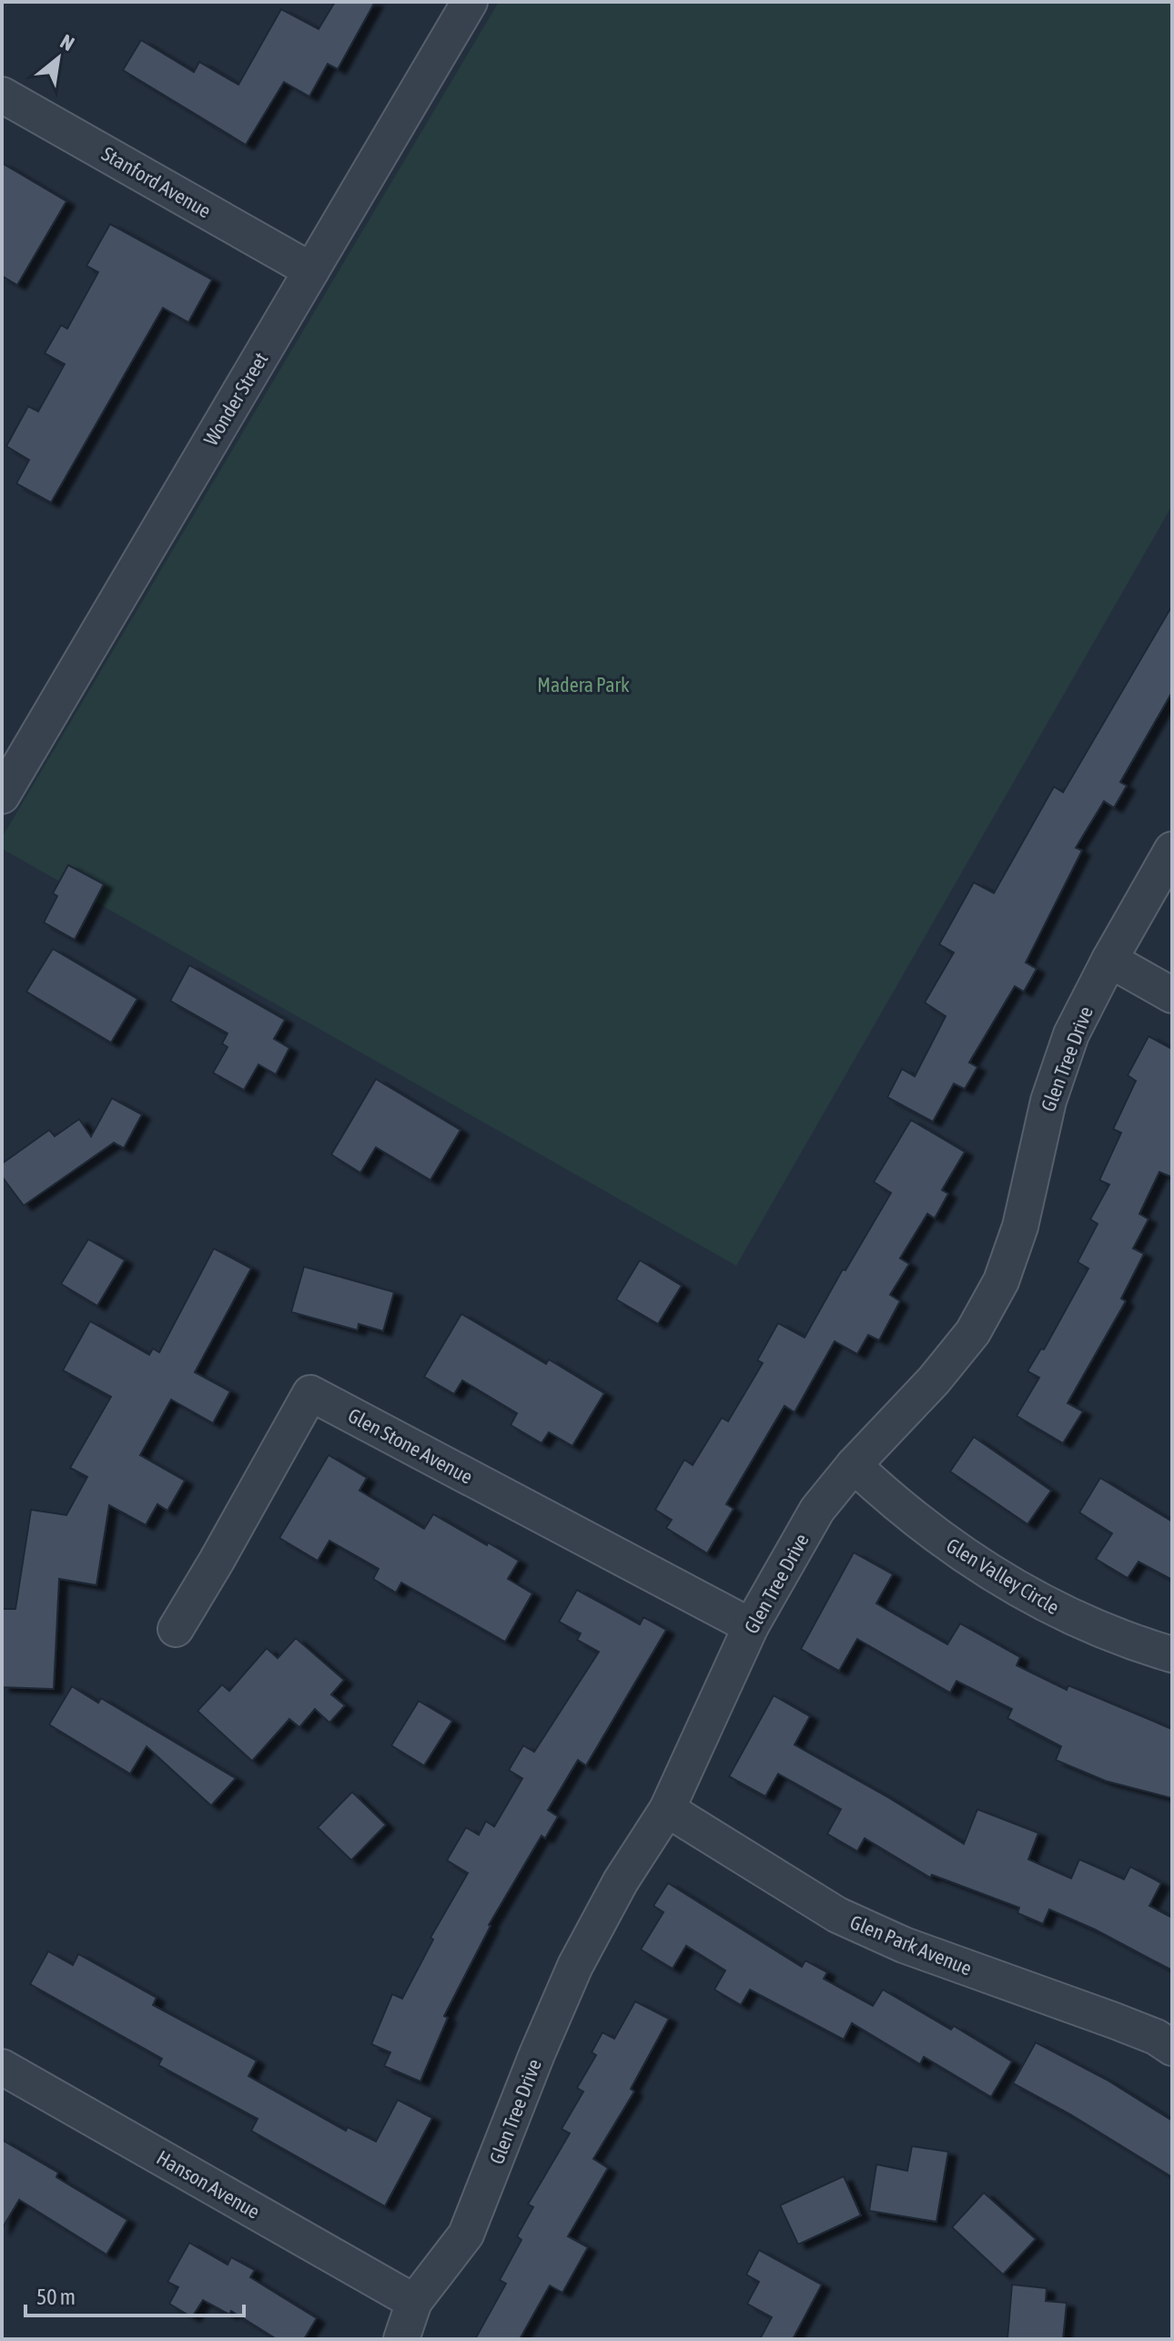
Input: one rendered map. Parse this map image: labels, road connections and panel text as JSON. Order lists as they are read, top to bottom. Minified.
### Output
{"streets":{"street":["Stanford Avenue","Wonder Street","Glen Tree Drive","Glen Stone Avenue","Glen Valley Circle","Glen Park Avenue","Hanson Avenue"]},"crossings":[["Stanford Avenue","Wonder Street"],["Glen Tree Drive","Glen Stone Avenue"],["Glen Tree Drive","Glen Valley Circle"],["Glen Tree Drive","Glen Park Avenue"],["Glen Tree Drive","Hanson Avenue"]],"parks":["Madera Park"],"scale_bar":"50 m","north":"top right"}
